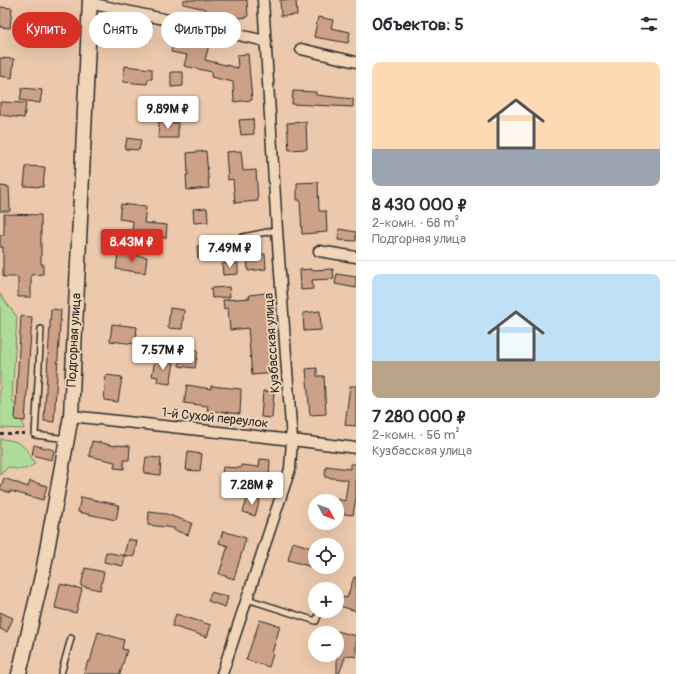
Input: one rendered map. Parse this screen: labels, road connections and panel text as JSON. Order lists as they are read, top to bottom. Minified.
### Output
{"streets":{"street":["Подгорная улица","Кузбасская улица","1-й Сухой переулок"]},"crossings":[["Подгорная улица","1-й Сухой переулок"],["Кузбасская улица","1-й Сухой переулок"]],"north":"bottom right","page":{"heading":"Объектов: 5","chip":["Купить","Снять","Фильтры"],"list":[{"name":"8 430 000 ₽","note":"2-комн. · 68 m² · Подгорная улица"},{"name":"7 280 000 ₽","note":"2-комн. · 56 m² · Кузбасская улица"}],"price":["9.89M ₽","8.43M ₽","7.49M ₽","7.57M ₽","7.28M ₽"],"map_buttons":["+","−"]}}
